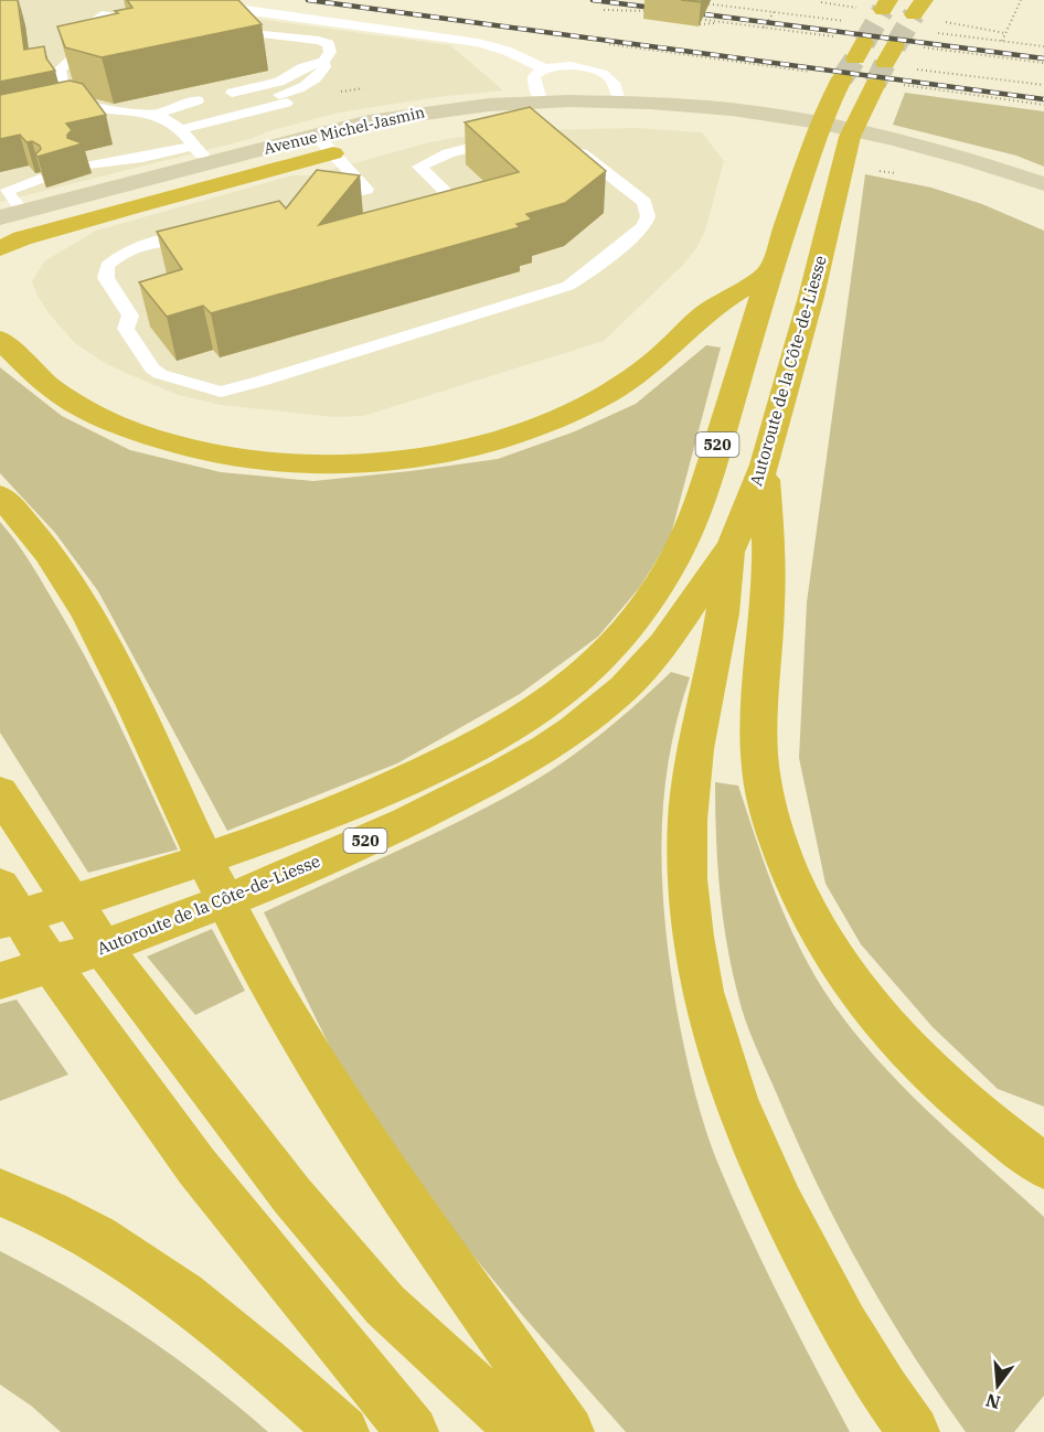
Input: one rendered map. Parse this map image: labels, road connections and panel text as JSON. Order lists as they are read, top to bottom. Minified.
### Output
{"streets":{"highway":["Autoroute de la Côte-de-Liesse","520"],"main road":["Avenue Michel-Jasmin"]},"north":"bottom"}
